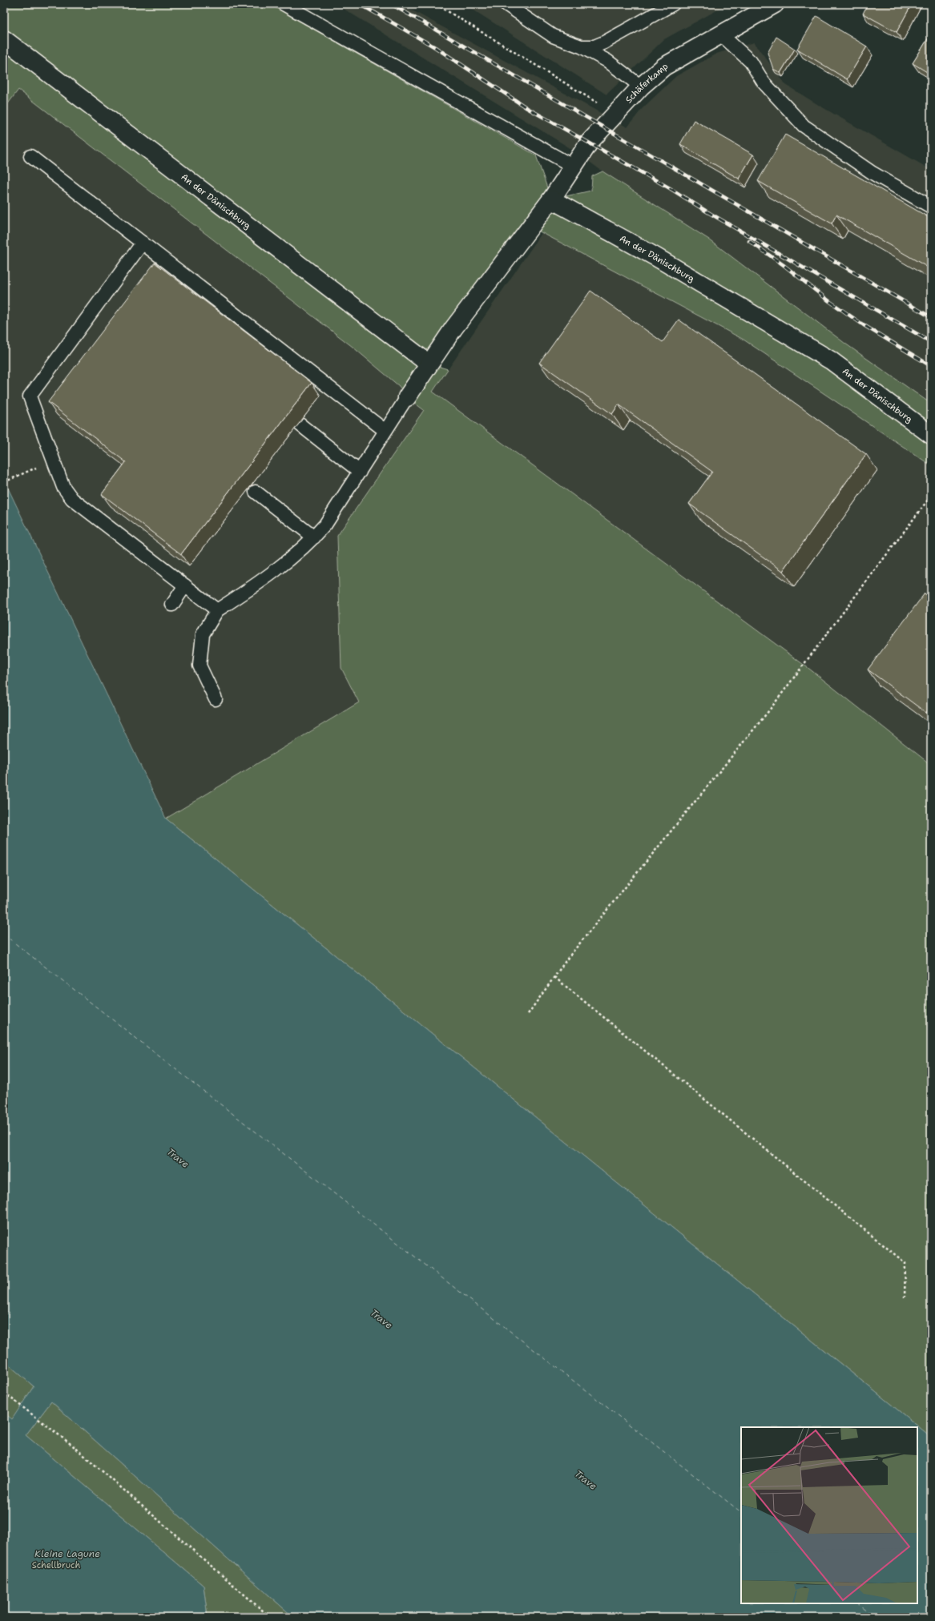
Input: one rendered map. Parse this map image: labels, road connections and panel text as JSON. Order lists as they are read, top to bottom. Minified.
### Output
{"streets":{"street":["Schäferkamp","An der Dänischburg"]},"crossings":[["Schäferkamp","An der Dänischburg"]],"water":["Trave","Kleine Lagune"],"parks":["Schellbruch"]}
